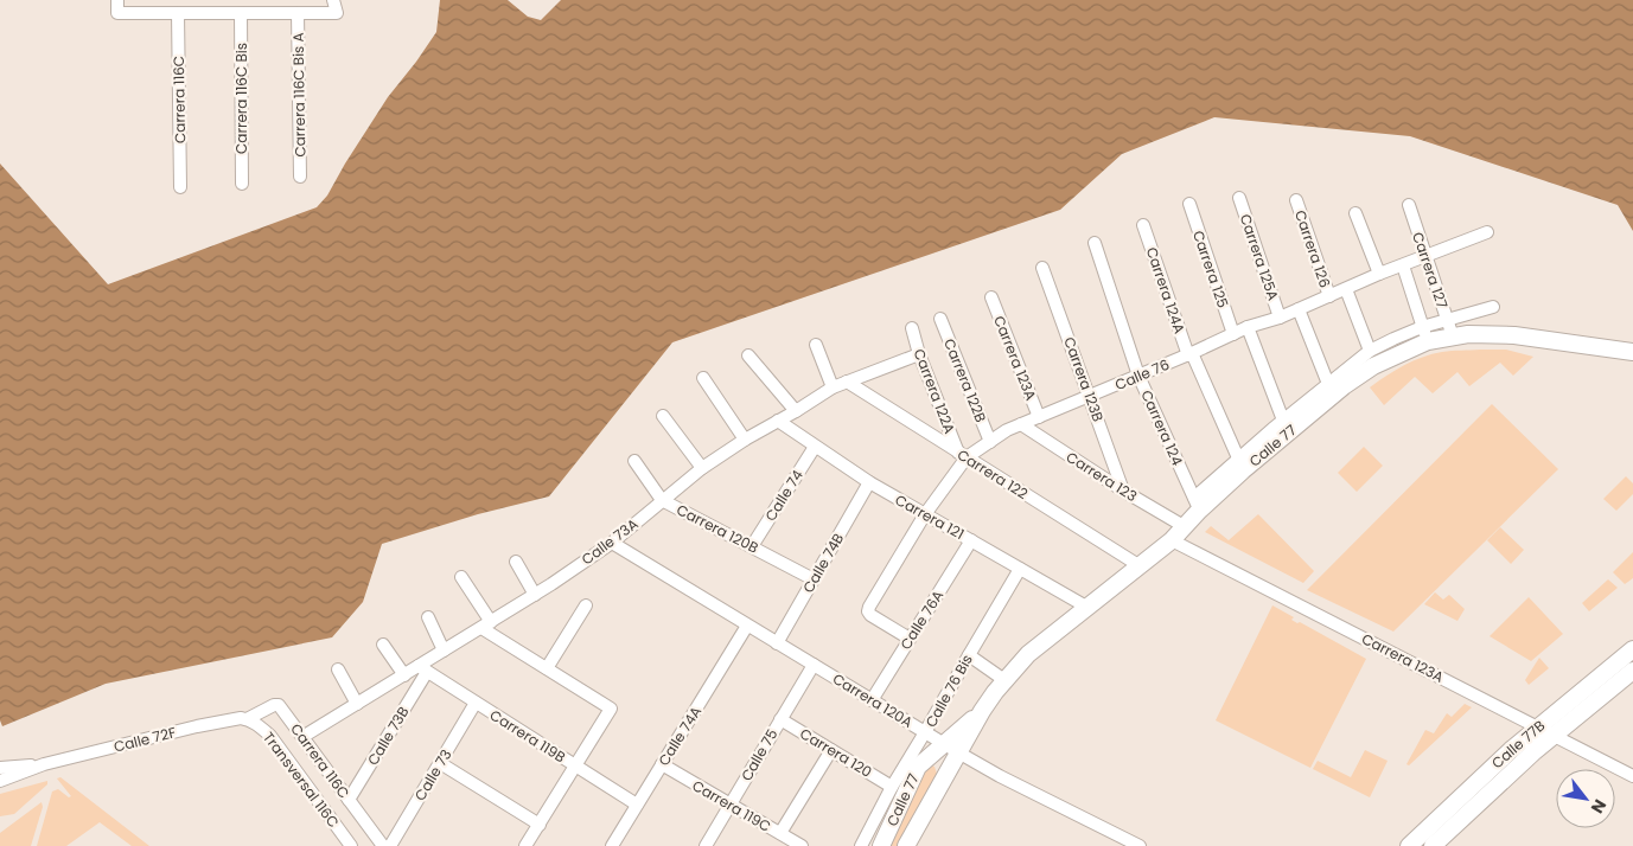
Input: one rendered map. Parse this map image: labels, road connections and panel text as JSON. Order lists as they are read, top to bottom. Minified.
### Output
{"streets":{"street":["Carrera 116C Bis A","Carrera 116C Bis","Carrera 116C","Carrera 126","Carrera 125A","Carrera 125","Carrera 127","Carrera 124A","Carrera 123A","Calle 76","Carrera 123B","Carrera 122B","Carrera 122A","Carrera 124","Calle 77","Carrera 122","Carrera 123","Calle 74","Carrera 121","Carrera 120B","Calle 73A","Calle 74B","Calle 76A","Calle 76 Bis","Carrera 120A","Calle 73B","Carrera 119B","Calle 74A","Calle 72F","Calle 77B","Carrera 120","Calle 75","Calle 73","Transversal 116C","Carrera 119C"]},"crossings":[["Carrera 116C","Calle 73A"],["Carrera 116C","Calle 73B"],["Carrera 116C","Calle 72F"],["Carrera 116C","Transversal 116C"],["Carrera 126","Calle 76"],["Carrera 125A","Calle 76"],["Carrera 125","Calle 76"],["Carrera 127","Calle 76"],["Carrera 127","Calle 77"],["Carrera 124A","Calle 76"],["Carrera 124A","Calle 77"],["Carrera 123A","Calle 76"],["Carrera 123A","Calle 77"],["Carrera 123A","Calle 77B"],["Calle 76","Carrera 123B"],["Calle 76","Carrera 122B"],["Calle 76","Carrera 122A"],["Calle 76","Carrera 124"],["Calle 76","Carrera 122"],["Calle 76","Carrera 123"],["Calle 76","Carrera 121"],["Calle 76","Calle 76A"],["Carrera 123B","Carrera 123"],["Carrera 122A","Carrera 122"],["Carrera 122A","Calle 73A"],["Carrera 124","Calle 77"],["Calle 77","Carrera 122"],["Calle 77","Carrera 123"],["Calle 77","Carrera 121"],["Calle 77","Calle 76 Bis"],["Calle 77","Carrera 120A"],["Carrera 122","Calle 73A"],["Calle 74","Carrera 121"],["Calle 74","Carrera 120B"],["Carrera 121","Calle 73A"],["Carrera 121","Calle 74B"],["Carrera 121","Calle 76A"],["Carrera 121","Calle 76 Bis"],["Carrera 120B","Calle 73A"],["Carrera 120B","Calle 74B"],["Calle 73A","Carrera 120A"],["Calle 73A","Calle 73B"],["Calle 73A","Carrera 119B"],["Calle 74B","Carrera 120A"],["Calle 76A","Carrera 120A"],["Calle 76 Bis","Carrera 120A"],["Calle 76 Bis","Carrera 120"],["Carrera 120A","Calle 74A"],["Carrera 120A","Calle 75"],["Calle 73B","Carrera 119B"],["Carrera 119B","Calle 74A"],["Carrera 119B","Calle 73"],["Calle 74A","Carrera 119C"],["Calle 72F","Transversal 116C"],["Carrera 120","Calle 75"],["Calle 75","Carrera 119C"]],"north":"bottom right"}
